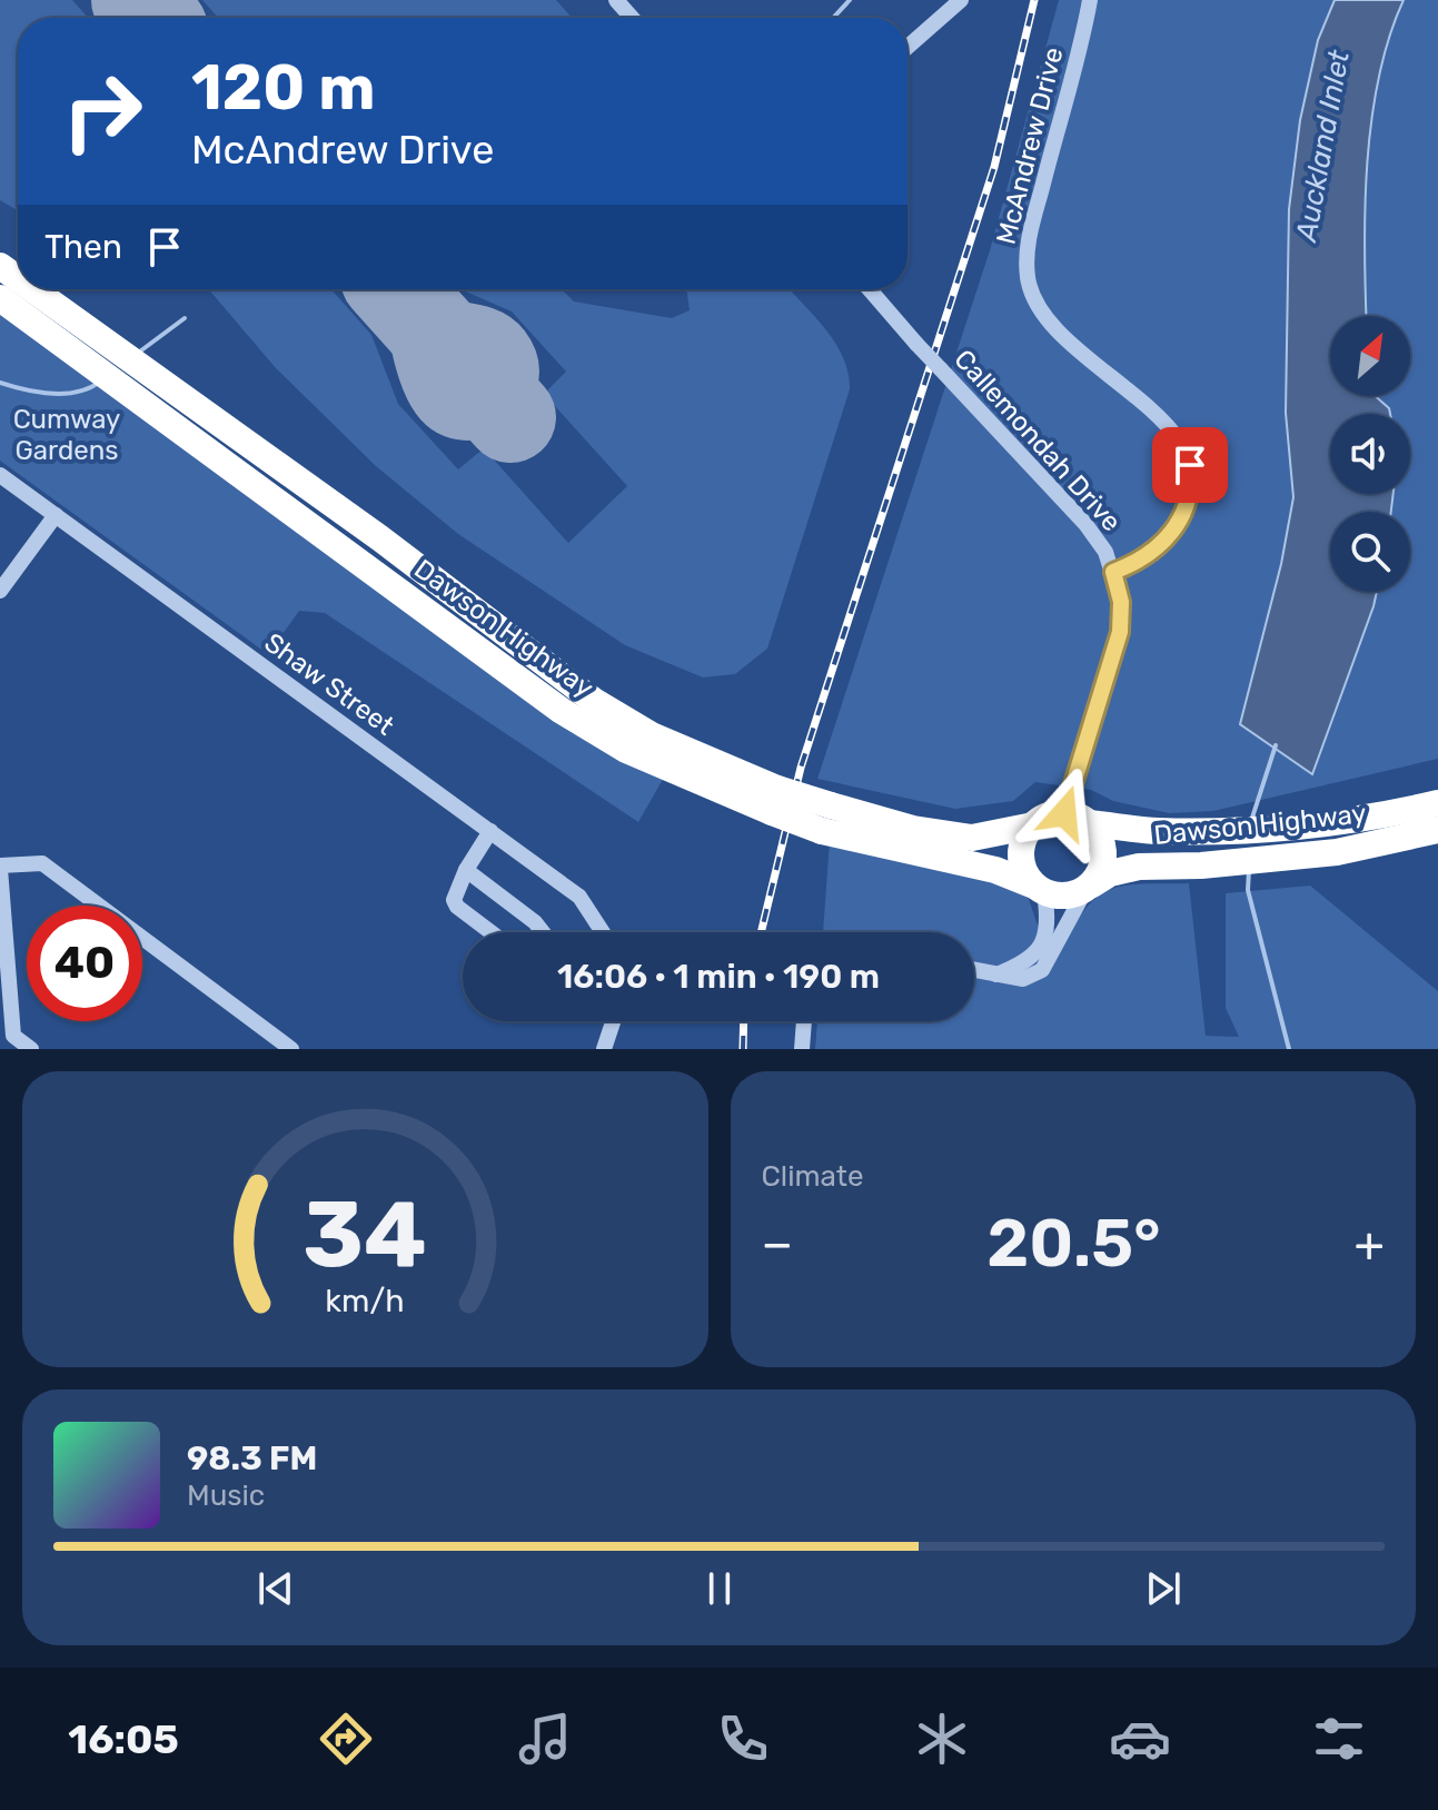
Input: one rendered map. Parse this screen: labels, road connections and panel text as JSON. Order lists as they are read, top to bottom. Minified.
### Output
{"streets":{"highway":["Dawson Highway"],"street":["McAndrew Drive","Callemondah Drive","Shaw Street"]},"crossings":[["McAndrew Drive","Callemondah Drive"],["Callemondah Drive","Dawson Highway"]],"water":["Auckland Inlet"],"parks":["Cumway Gardens"],"north":"top right","page":{"turn":["120 m","McAndrew Drive"],"then":"Then","limit":"40","trip":"16:06 · 1 min · 190 m","tile":"Climate","heat":["−","20.5°","+"],"song":["98.3 FM","Music"],"tabs":"16:05","gauge":["34","km/h"]}}
